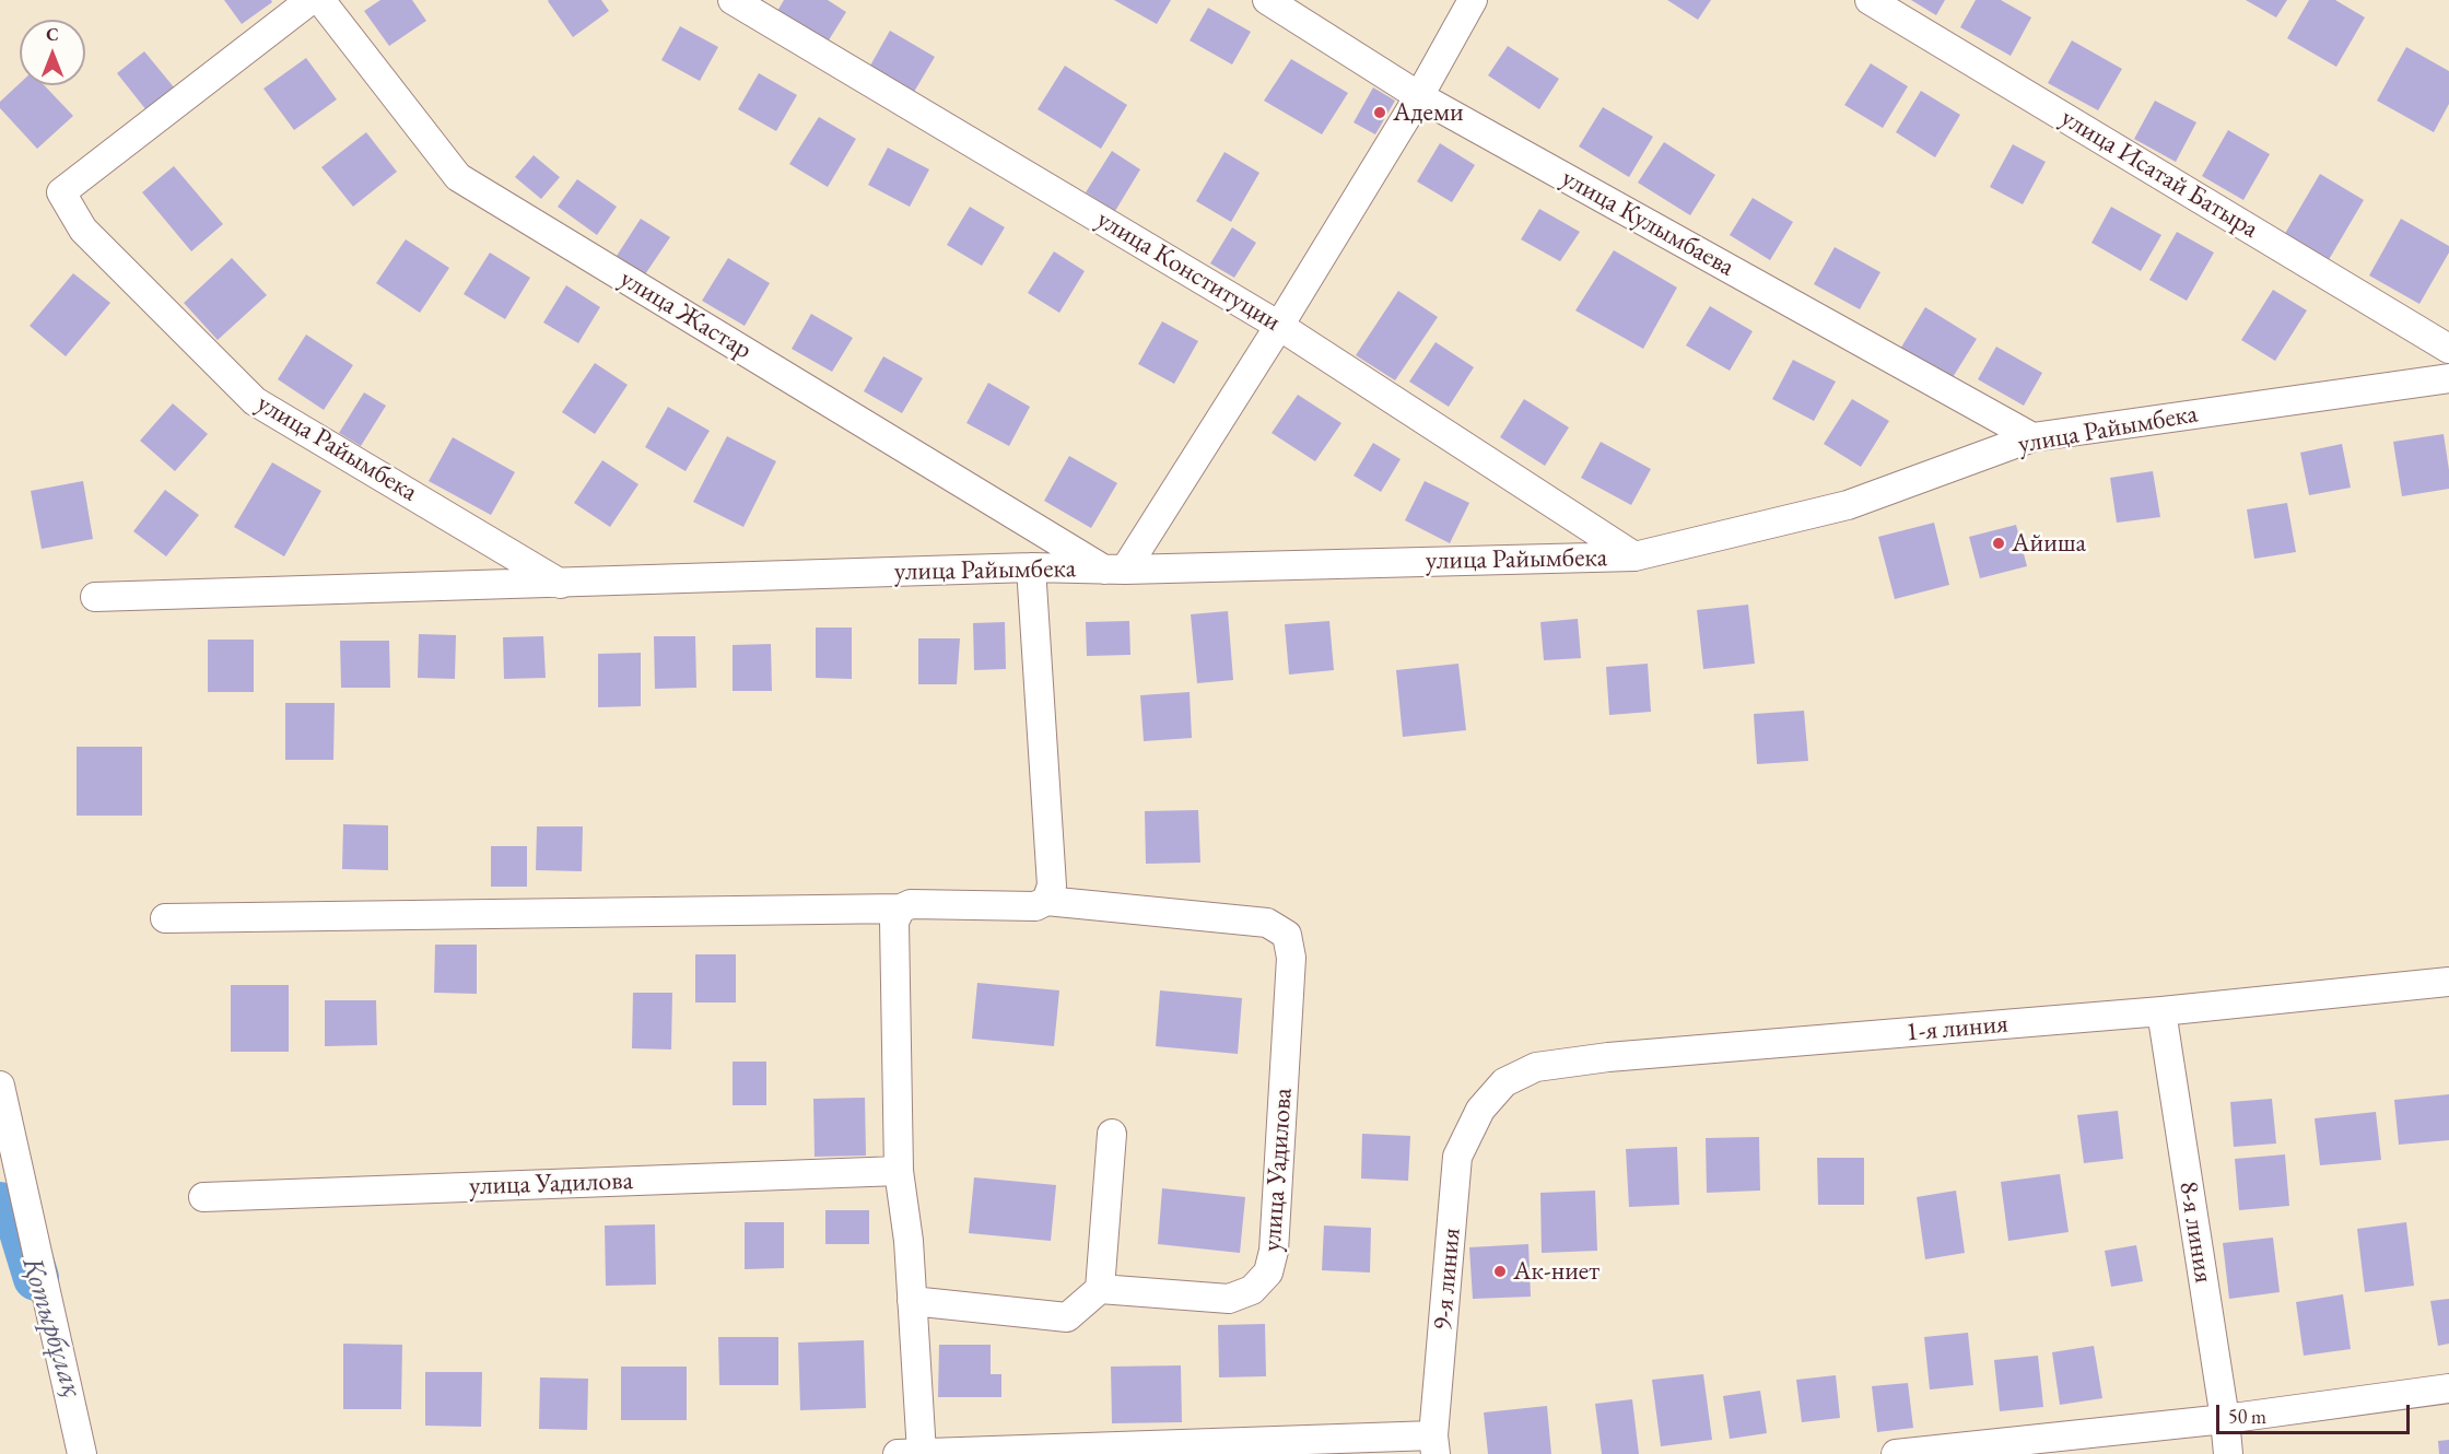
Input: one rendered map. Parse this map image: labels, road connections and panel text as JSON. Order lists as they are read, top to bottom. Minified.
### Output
{"streets":{"street":["улица Исатай Батыра","улица Кулымбаева","улица Конституции","улица Жастар","улица Райымбека","1-я линия","улица Уадилова","8-я линия","9-я линия"]},"crossings":[["улица Кулымбаева","улица Райымбека"],["улица Конституции","улица Райымбека"],["улица Жастар","улица Райымбека"],["1-я линия","8-я линия"],["1-я линия","9-я линия"]],"water":["Қотырбұлақ"],"places":["Адеми","Айиша","Ак-ниет"],"scale_bar":"50 m","north":"top"}
